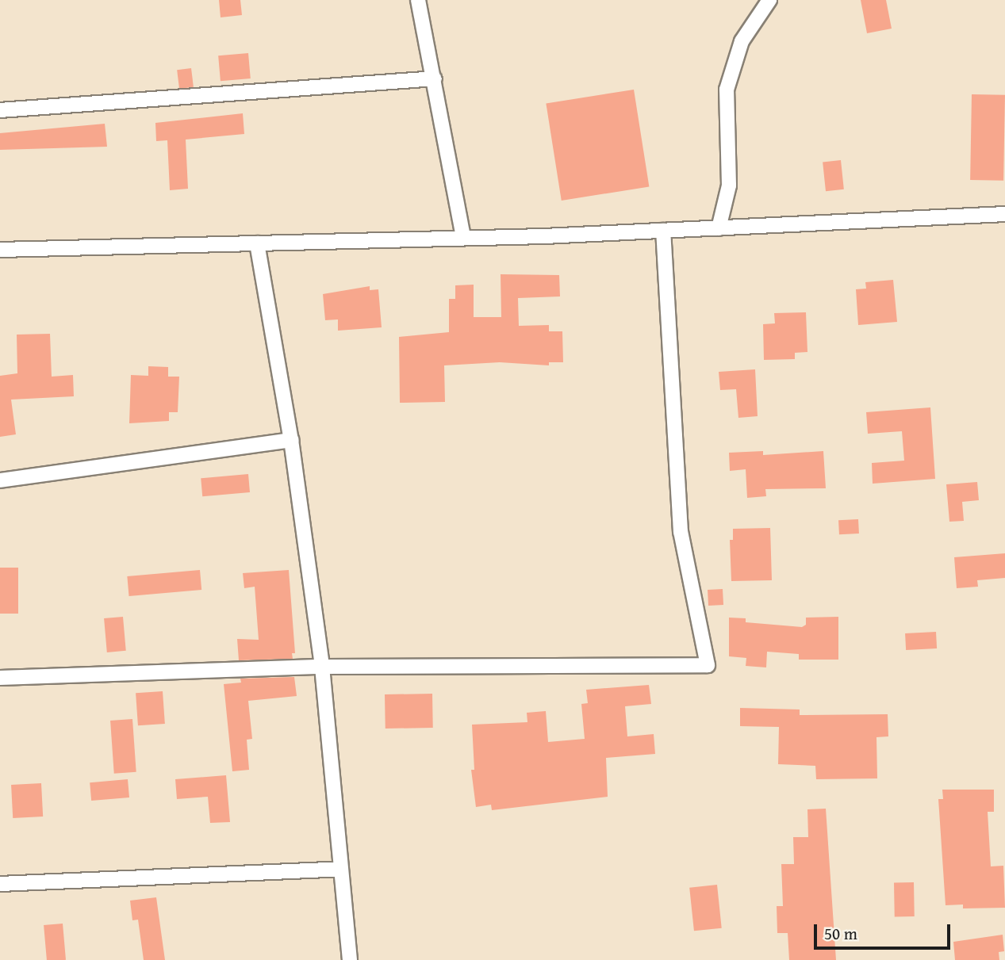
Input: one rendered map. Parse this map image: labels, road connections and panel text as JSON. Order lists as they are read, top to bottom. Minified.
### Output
{"scale_bar":"50 m"}
